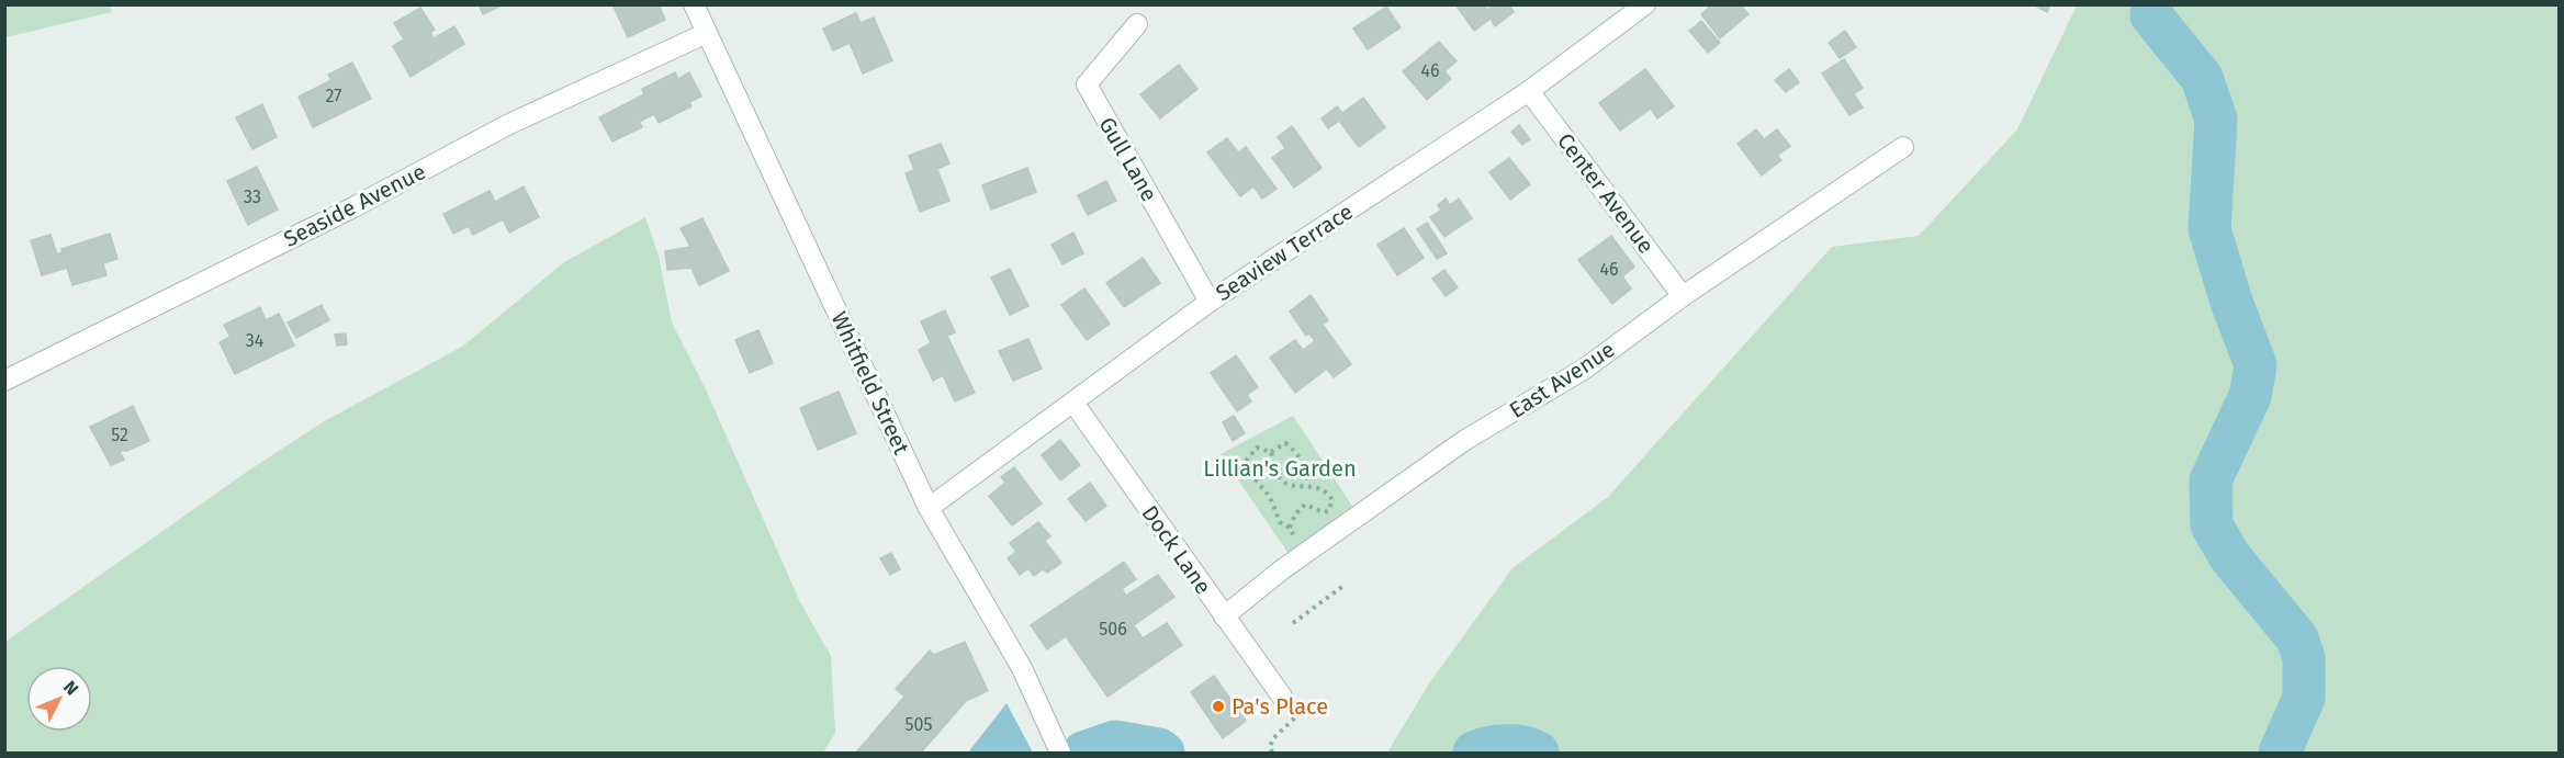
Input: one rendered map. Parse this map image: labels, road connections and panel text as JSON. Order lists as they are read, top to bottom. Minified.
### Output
{"streets":{"street":["Gull Lane","Center Avenue","Seaside Avenue","Seaview Terrace","East Avenue","Whitfield Street","Dock Lane"]},"crossings":[["Gull Lane","Seaview Terrace"],["Center Avenue","Seaview Terrace"],["Center Avenue","East Avenue"],["Seaside Avenue","Whitfield Street"],["Seaview Terrace","Whitfield Street"],["Seaview Terrace","Dock Lane"],["East Avenue","Dock Lane"]],"parks":["Lillian's Garden"],"places":["Pa's Place"],"house_numbers":["46","27","33","46","34","52","506","505"],"north":"top right"}
